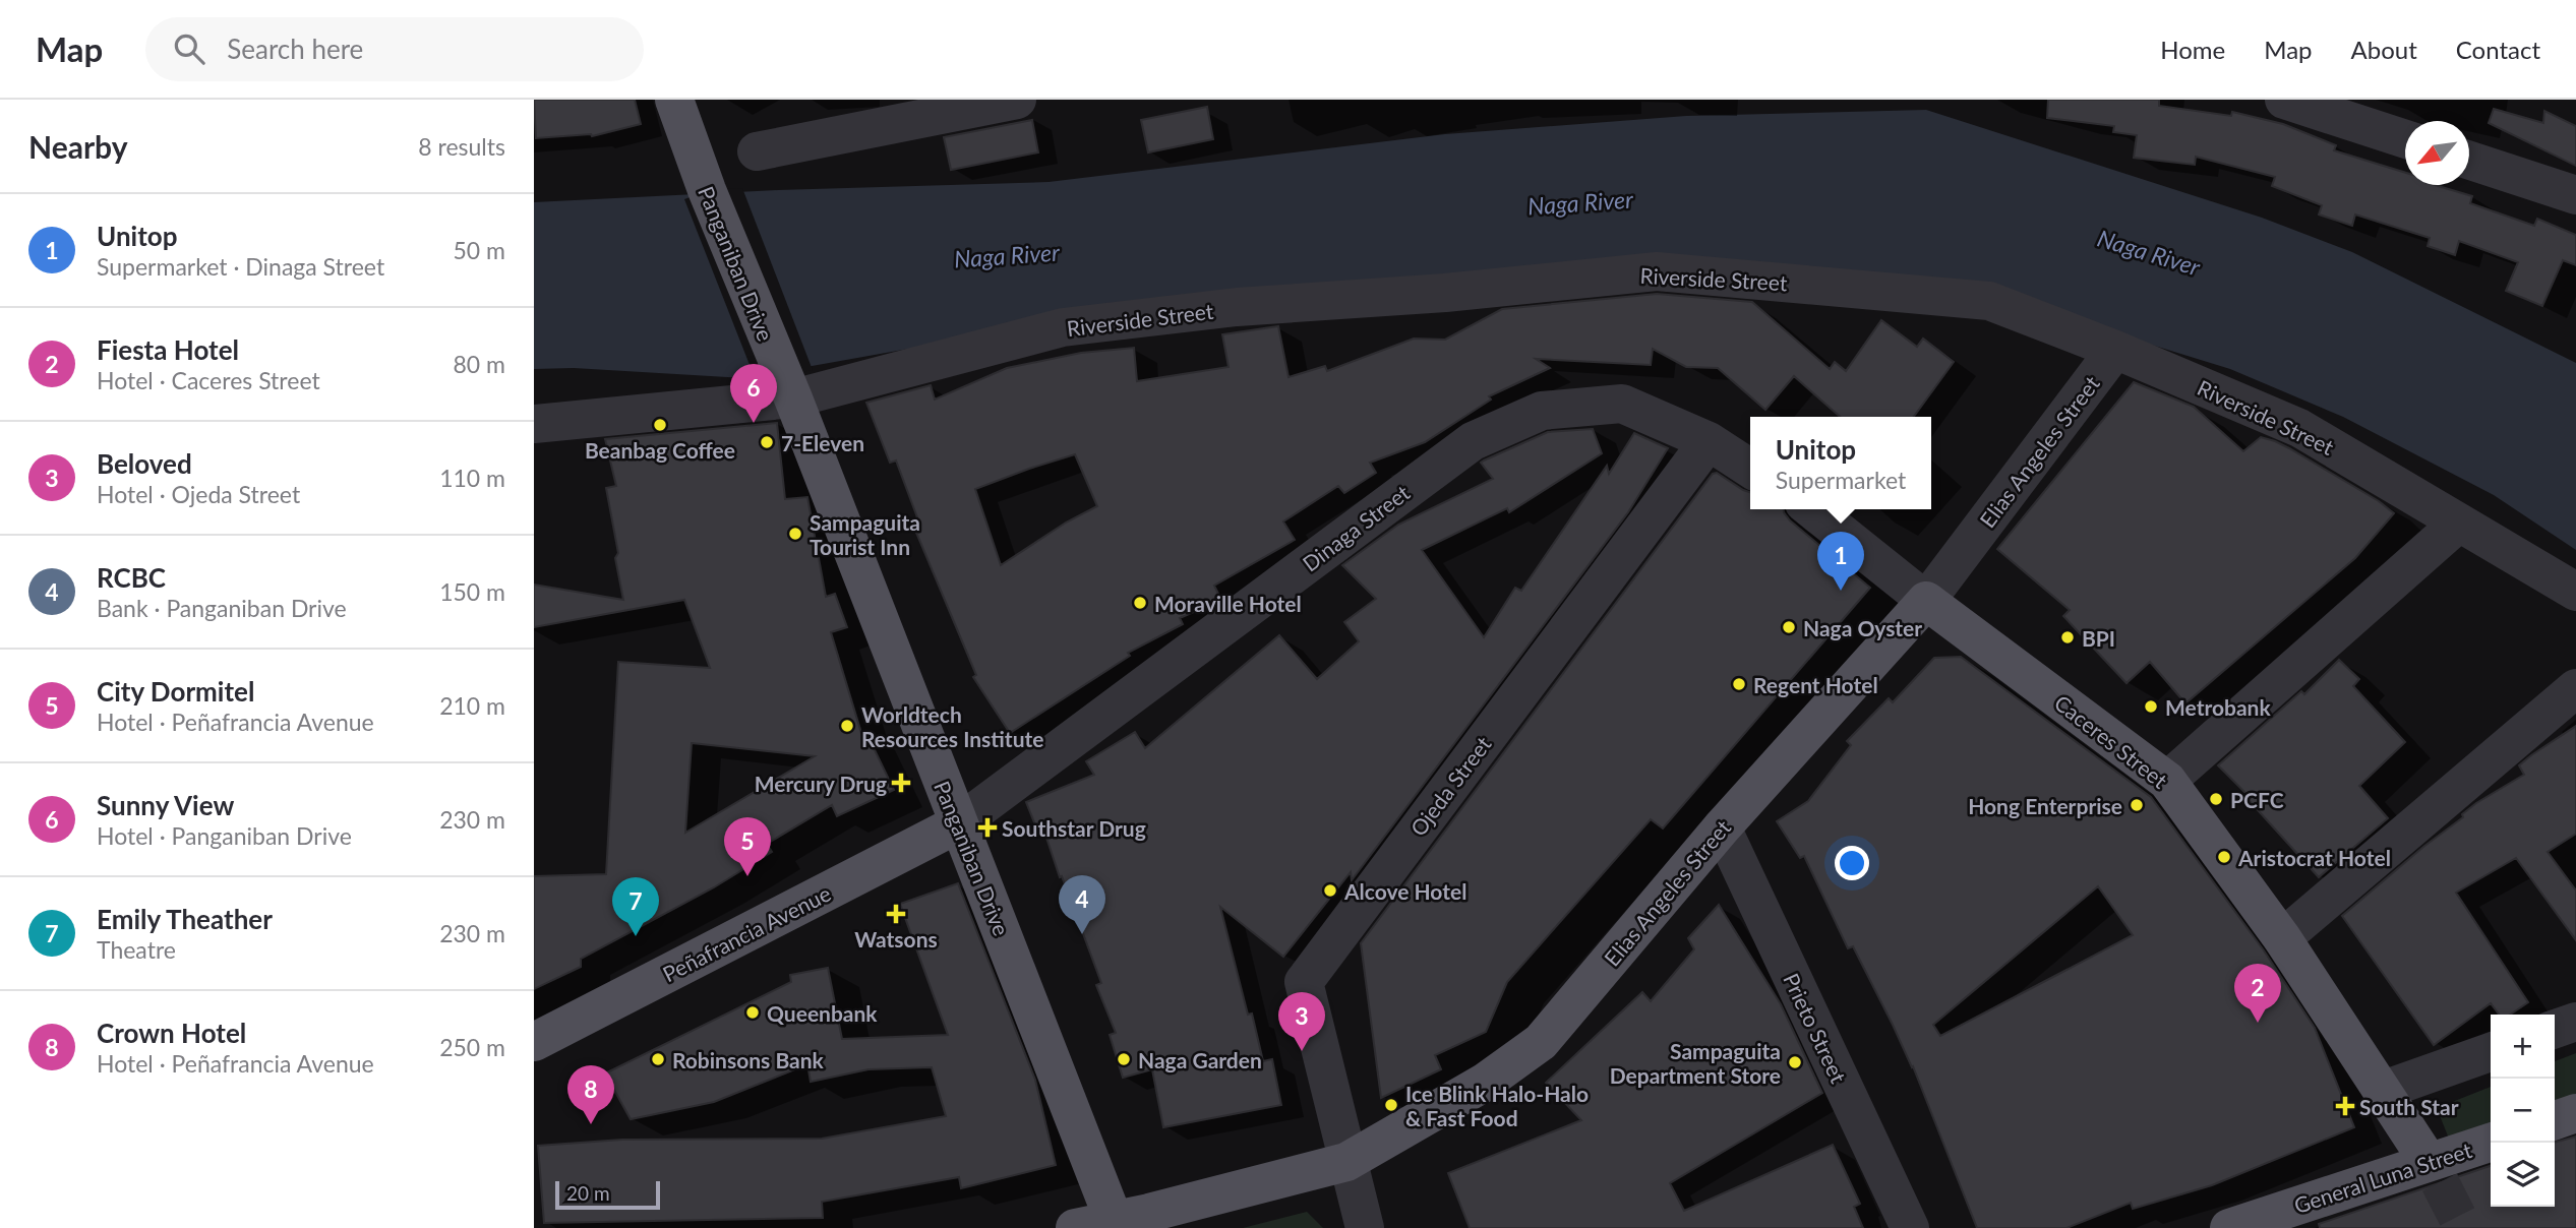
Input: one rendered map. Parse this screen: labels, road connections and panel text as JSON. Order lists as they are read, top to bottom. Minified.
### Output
{"streets":{"main road":["Panganiban Drive","Elias Angeles Street","Caceres Street","Peñafrancia Avenue","General Luna Street"],"street":["Riverside Street","Dinaga Street","Ojeda Street","Prieto Street"]},"crossings":[["Panganiban Drive","Riverside Street"],["Panganiban Drive","Elias Angeles Street"],["Panganiban Drive","Dinaga Street"],["Panganiban Drive","Peñafrancia Avenue"],["Riverside Street","Elias Angeles Street"],["Elias Angeles Street","Caceres Street"],["Elias Angeles Street","Ojeda Street"],["Elias Angeles Street","Prieto Street"],["Dinaga Street","Ojeda Street"],["Dinaga Street","Peñafrancia Avenue"],["Caceres Street","General Luna Street"]],"water":["Naga River"],"places":{"other":["Beanbag Coffee","7-Eleven","Sampaguita Tourist Inn","Moraville Hotel","Naga Oyster","BPI","Regent Hotel","Metrobank","Worldtech Resources Institute","PCFC","Hong Enterprise","Aristocrat Hotel","Alcove Hotel","Queenbank","Robinsons Bank","Naga Garden","Sampaguita Department Store","Ice Blink Halo-Halo & Fast Food"],"health":["Mercury Drug","Southstar Drug","Watsons","South Star"]},"scale_bar":"20 m","north":"bottom left","page":{"header":"Map","search":"Search here","nav":["Home","Map","About","Contact"],"heading":["Nearby","8 results"],"list":[{"mark":"1","name":"Unitop","note":"Supermarket · Dinaga Street","value":"50 m"},{"mark":"2","name":"Fiesta Hotel","note":"Hotel · Caceres Street","value":"80 m"},{"mark":"3","name":"Beloved","note":"Hotel · Ojeda Street","value":"110 m"},{"mark":"4","name":"RCBC","note":"Bank · Panganiban Drive","value":"150 m"},{"mark":"5","name":"City Dormitel","note":"Hotel · Peñafrancia Avenue","value":"210 m"},{"mark":"6","name":"Sunny View","note":"Hotel · Panganiban Drive","value":"230 m"},{"mark":"7","name":"Emily Theather","note":"Theatre","value":"230 m"},{"mark":"8","name":"Crown Hotel","note":"Hotel · Peñafrancia Avenue","value":"250 m"}],"pins":["6","1","5","4","7","2","3","8"],"popup":["Unitop","Supermarket"],"map_buttons":["+","−"],"scale":"20 m"}}
